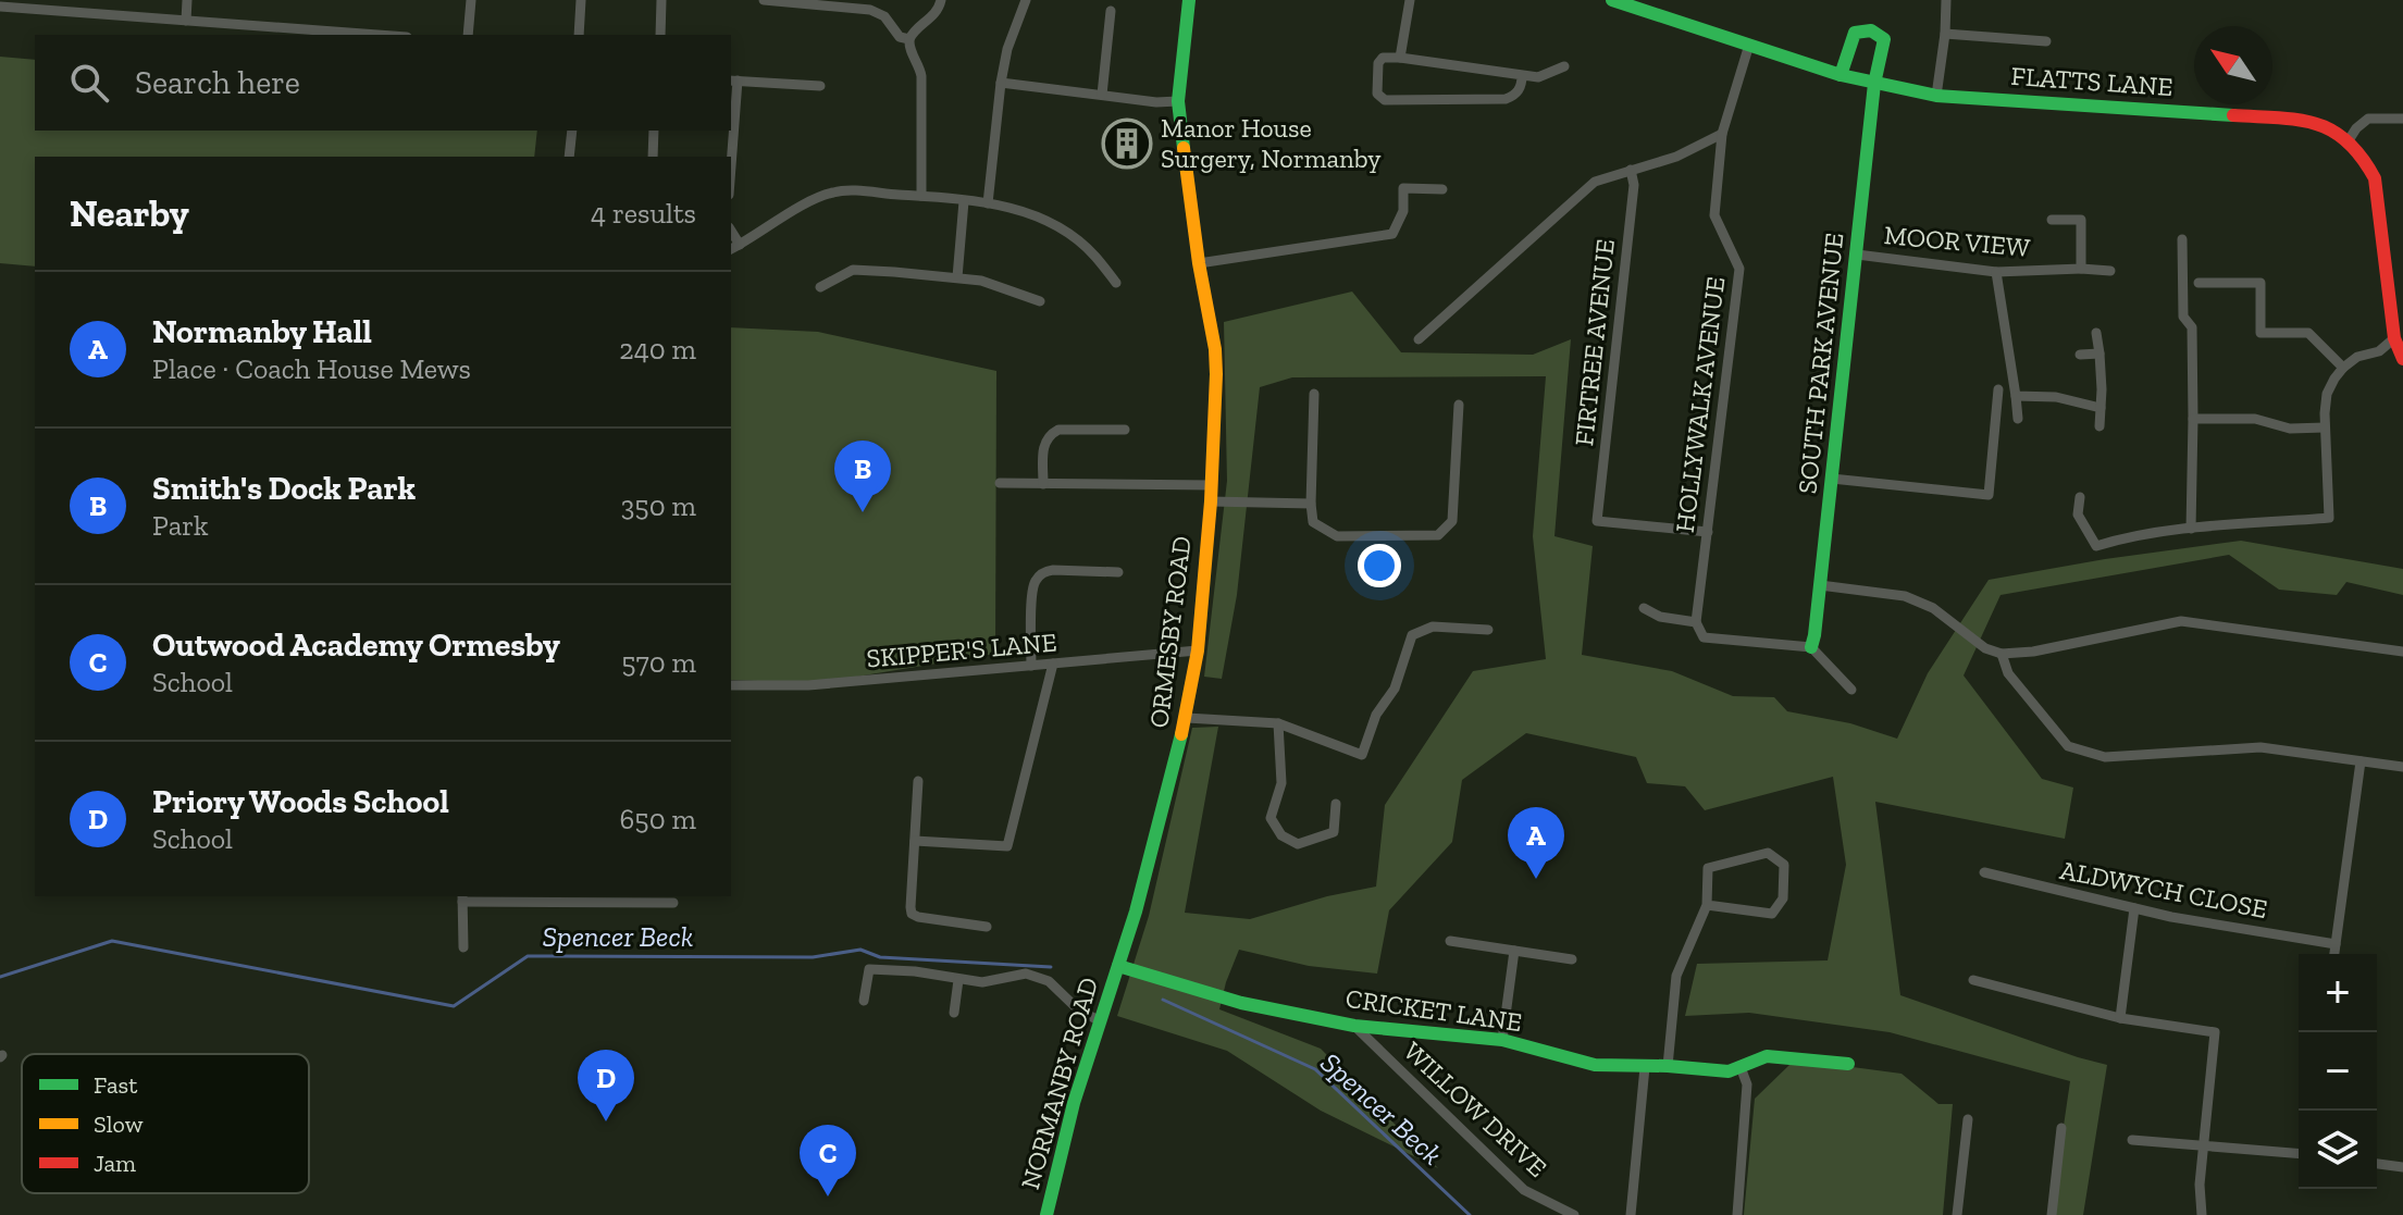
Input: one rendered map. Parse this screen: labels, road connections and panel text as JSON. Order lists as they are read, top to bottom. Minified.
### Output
{"streets":{"street":["FLATTS LANE","MOOR VIEW","FIRTREE AVENUE","SOUTH PARK AVENUE","HOLLYWALK AVENUE","ORMESBY ROAD","SKIPPER'S LANE","ALDWYCH CLOSE","CRICKET LANE","NORMANBY ROAD","WILLOW DRIVE"]},"crossings":[["FLATTS LANE","SOUTH PARK AVENUE"],["FLATTS LANE","HOLLYWALK AVENUE"],["MOOR VIEW","SOUTH PARK AVENUE"],["FIRTREE AVENUE","HOLLYWALK AVENUE"],["ORMESBY ROAD","SKIPPER'S LANE"],["ORMESBY ROAD","CRICKET LANE"],["ORMESBY ROAD","NORMANBY ROAD"],["CRICKET LANE","NORMANBY ROAD"],["CRICKET LANE","WILLOW DRIVE"]],"water":["Spencer Beck"],"places":{"building":["Manor House Surgery, Normanby"]},"legend":["Fast","Slow","Jam"],"north":"top left","page":{"search":"Search here","heading":["Nearby","4 results"],"list":[{"mark":"A","name":"Normanby Hall","note":"Place · Coach House Mews","value":"240 m"},{"mark":"B","name":"Smith's Dock Park","note":"Park","value":"350 m"},{"mark":"C","name":"Outwood Academy Ormesby","note":"School","value":"570 m"},{"mark":"D","name":"Priory Woods School","note":"School","value":"650 m"}],"pins":["B","A","D","C"],"map_buttons":["+","−"]}}
